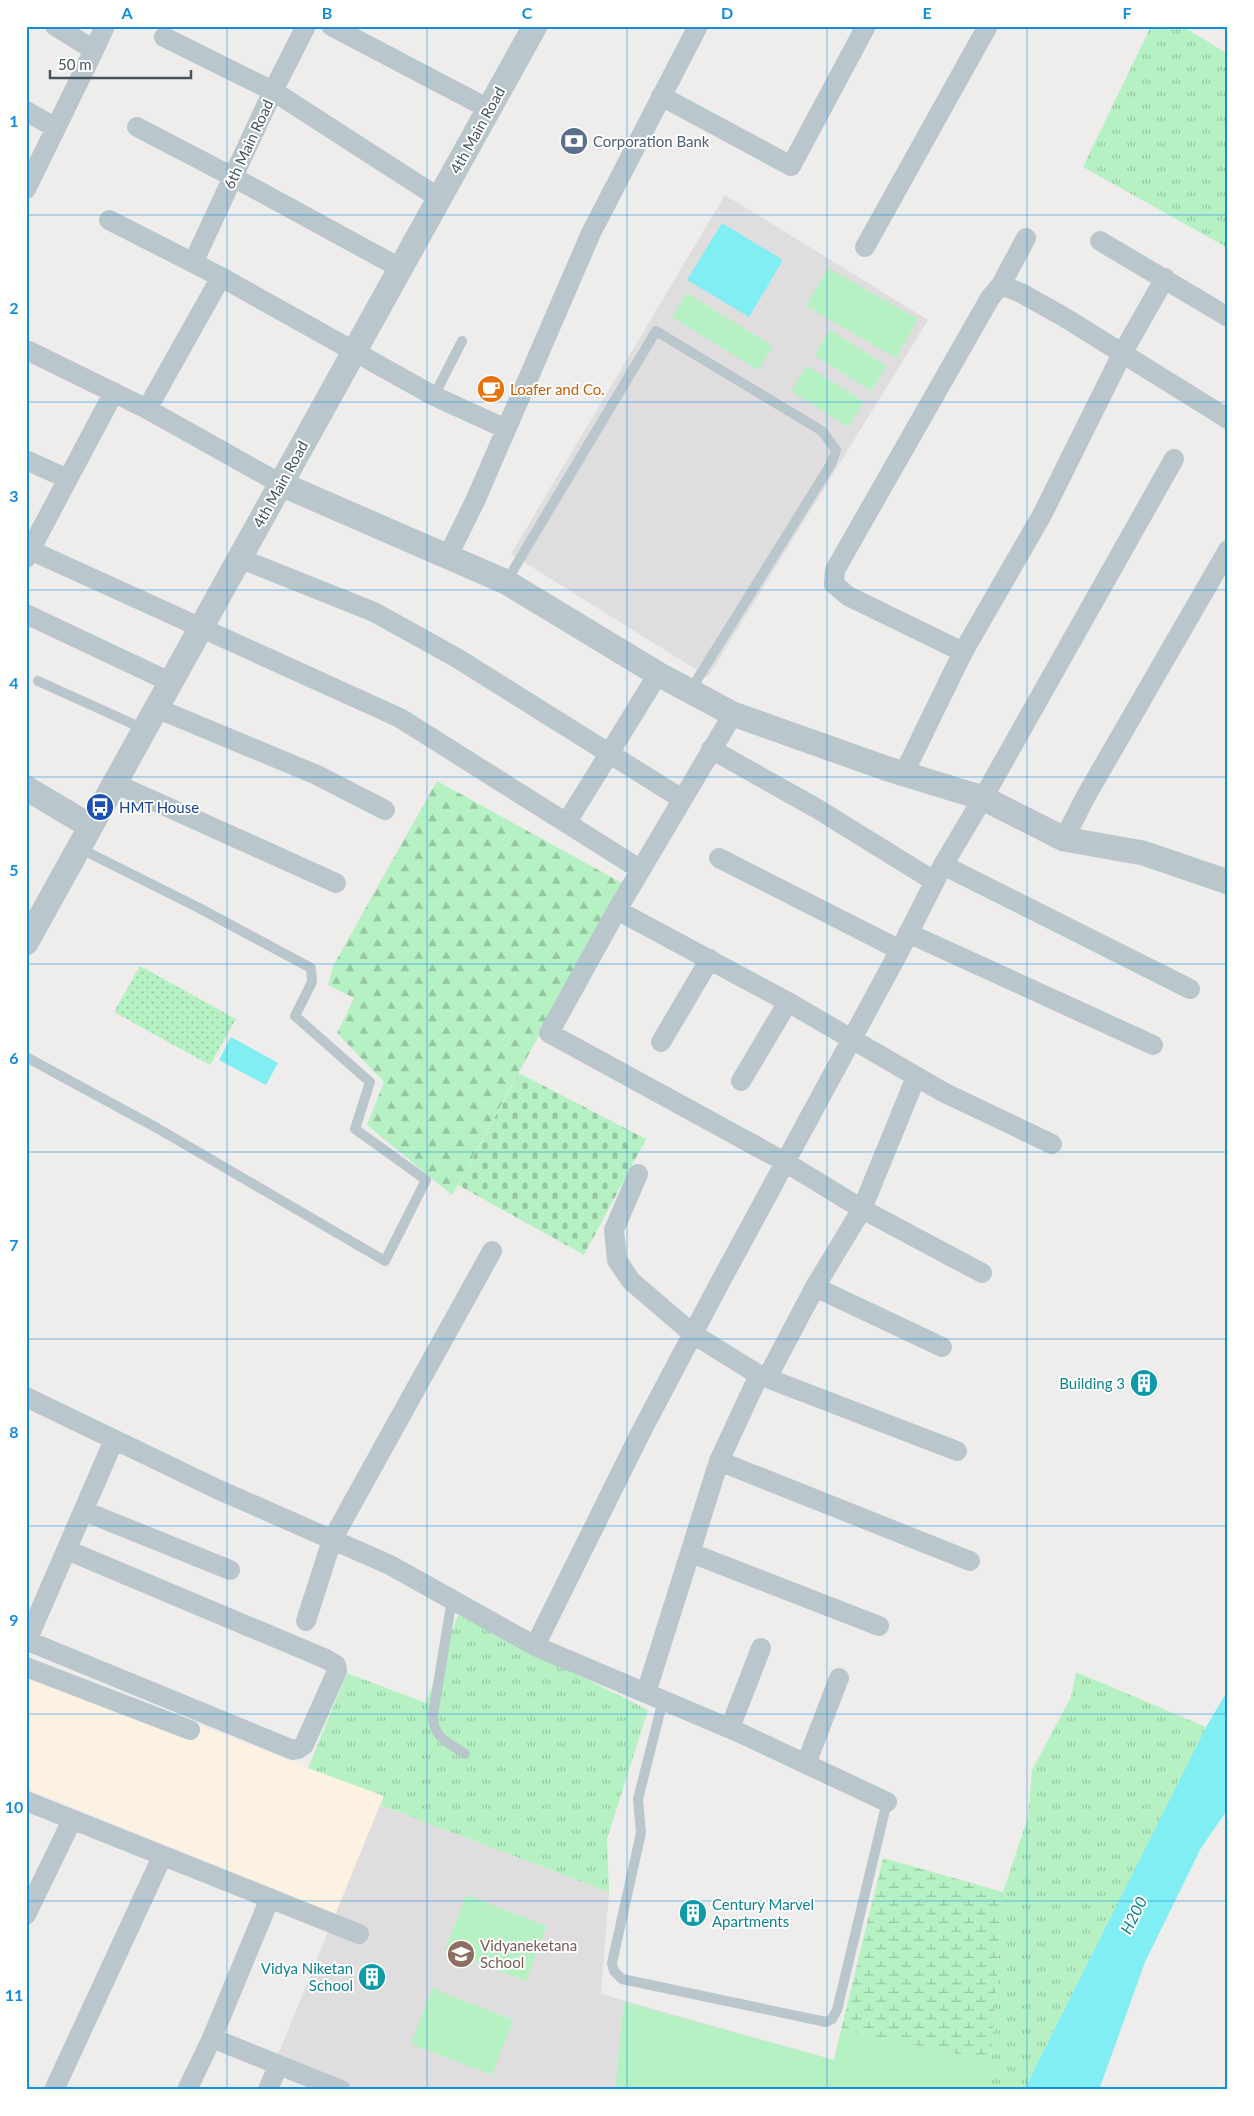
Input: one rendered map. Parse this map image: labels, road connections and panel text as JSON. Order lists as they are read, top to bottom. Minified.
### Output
{"streets":{"street":["4th Main Road","6th Main Road"]},"water":["H200"],"places":{"bank":["Corporation Bank"],"cafe":["Loafer and Co."],"bus stop":["HMT House"],"building":["Building 3","Century Marvel Apartments","Vidya Niketan School"],"school or university":["Vidyaneketana School"]},"scale_bar":"50 m","grid":{"columns":["A","B","C","D","E","F"],"rows":["1","2","3","4","5","6","7","8","9","10","11"]}}
